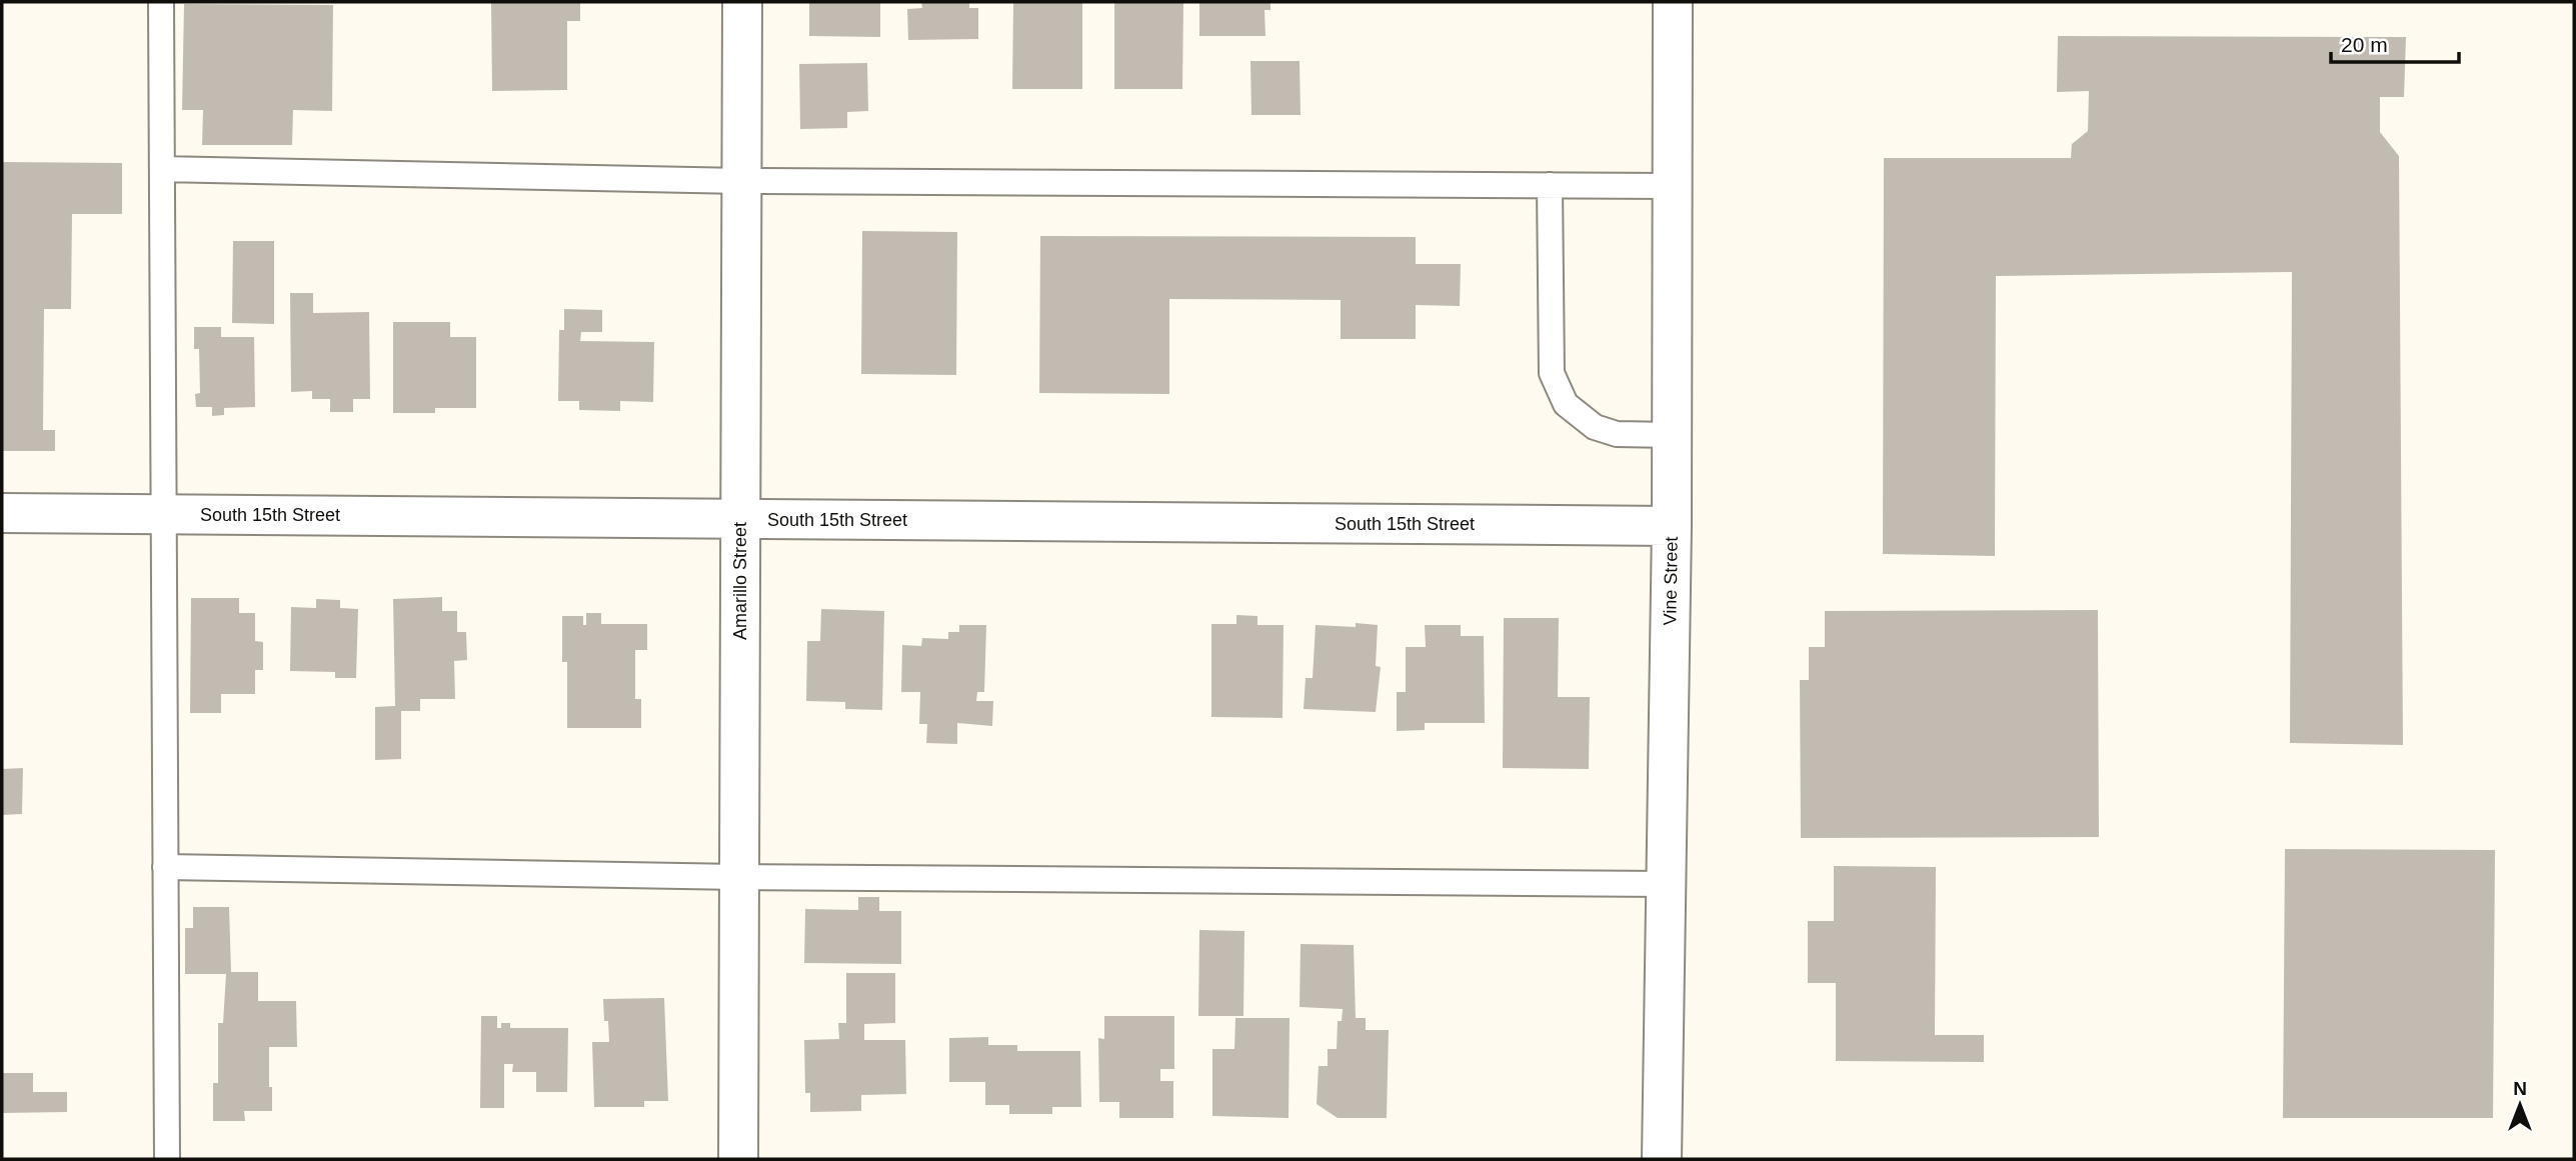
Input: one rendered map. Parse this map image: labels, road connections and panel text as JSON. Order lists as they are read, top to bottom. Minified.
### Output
{"streets":{"street":["South 15th Street","Amarillo Street","Vine Street"]},"crossings":[["South 15th Street","Amarillo Street"],["South 15th Street","Vine Street"]],"scale_bar":"20 m","north":"top"}
